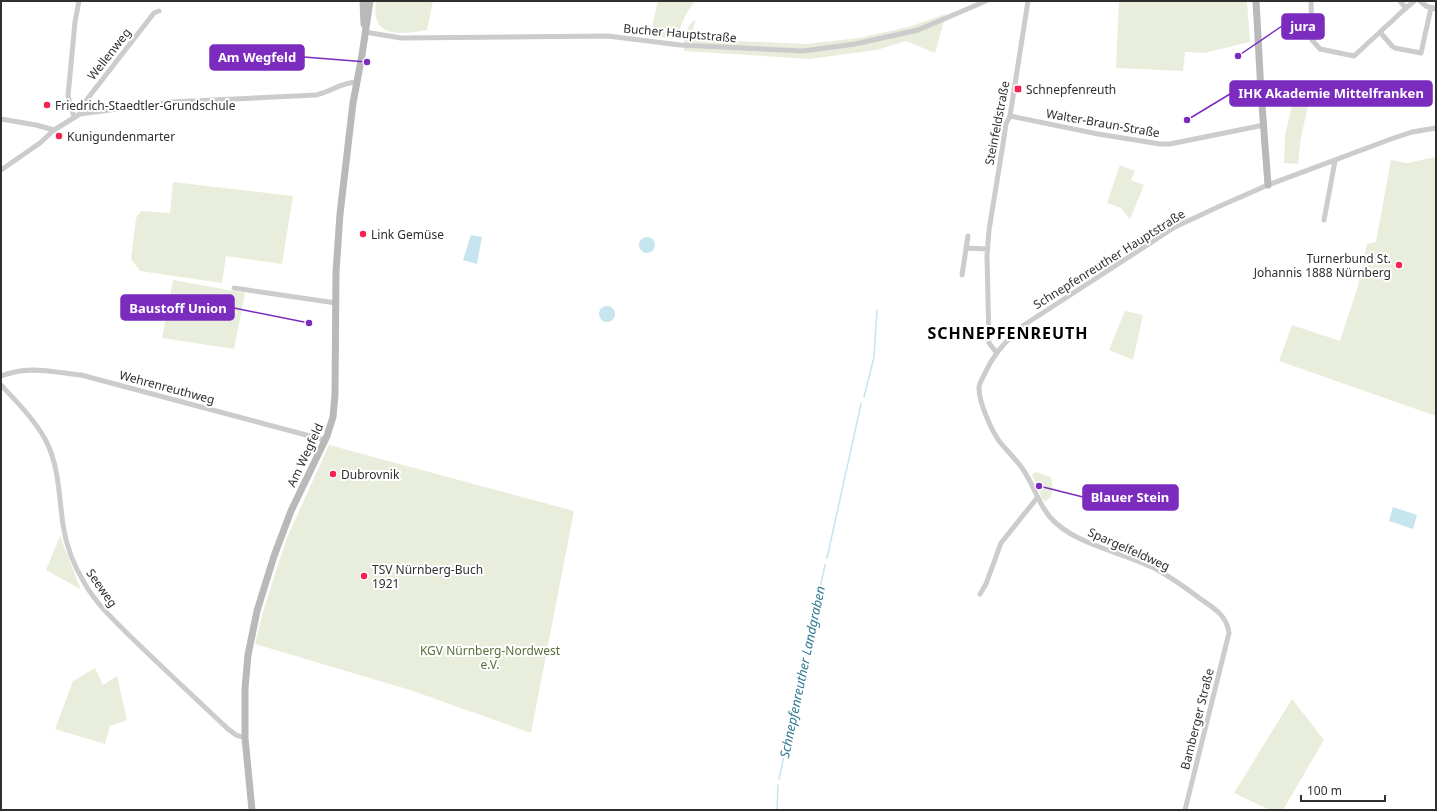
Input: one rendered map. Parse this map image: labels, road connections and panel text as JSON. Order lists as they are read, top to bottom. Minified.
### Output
{"streets":{"street":["Bucher Hauptstraße","Wellenweg","Steinfeldstraße","Walter-Braun-Straße","Schnepfenreuther Hauptstraße","Wehrenreuthweg","Am Wegfeld","Spargelfeldweg","Seeweg","Bamberger Straße"]},"crossings":[["Bucher Hauptstraße","Am Wegfeld"],["Steinfeldstraße","Walter-Braun-Straße"],["Steinfeldstraße","Schnepfenreuther Hauptstraße"],["Schnepfenreuther Hauptstraße","Spargelfeldweg"],["Wehrenreuthweg","Am Wegfeld"],["Am Wegfeld","Seeweg"],["Spargelfeldweg","Bamberger Straße"]],"districts":["SCHNEPFENREUTH"],"water":["Schnepfenreuther Landgraben"],"parks":["KGV Nürnberg-Nordwest e.V."],"places":{"other":["jura","Am Wegfeld","Friedrich-Staedtler-Grundschule","IHK Akademie Mittelfranken","Kunigundenmarter","Link Gemüse","Turnerbund St. Johannis 1888 Nürnberg","Baustoff Union","Dubrovnik","Blauer Stein","TSV Nürnberg-Buch 1921"],"transit":["Schnepfenreuth"]},"scale_bar":"100 m"}
